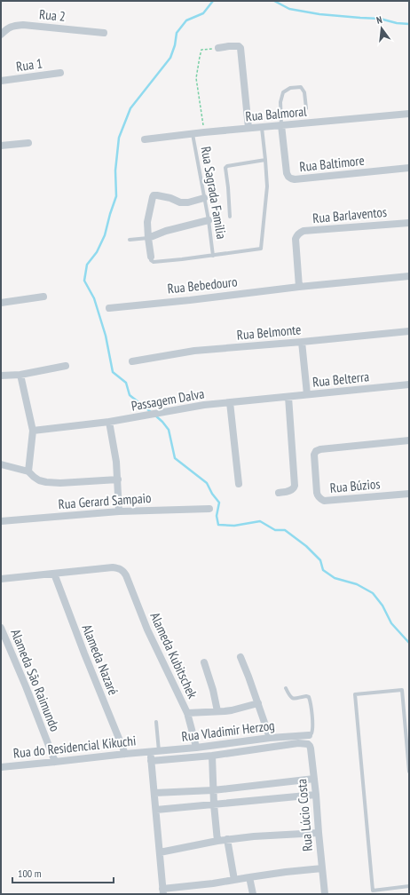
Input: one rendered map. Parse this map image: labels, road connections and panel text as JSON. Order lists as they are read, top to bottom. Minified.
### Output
{"streets":{"street":["Rua 2","Rua 1","Rua Balmoral","Rua Baltimore","Rua Barlaventos","Rua Bebedouro","Rua Belmonte","Rua Belterra","Passagem Dalva","Rua Búzios","Rua Gerard Sampaio","Alameda Kubitschek","Alameda Nazaré","Alameda São Raimundo","Rua Vladimir Herzog","Rua do Residencial Kikuchi","Rua Lúcio Costa"],"lane":["Rua Sagrada Familia"]},"crossings":[["Rua Balmoral","Rua Baltimore"],["Rua Balmoral","Rua Sagrada Familia"],["Rua Barlaventos","Rua Bebedouro"],["Rua Belmonte","Rua Belterra"],["Rua Belterra","Passagem Dalva"],["Alameda Kubitschek","Alameda Nazaré"],["Alameda Kubitschek","Rua Vladimir Herzog"],["Alameda Nazaré","Rua do Residencial Kikuchi"],["Alameda São Raimundo","Rua do Residencial Kikuchi"],["Rua Vladimir Herzog","Rua do Residencial Kikuchi"]],"scale_bar":"100 m","north":"top"}
